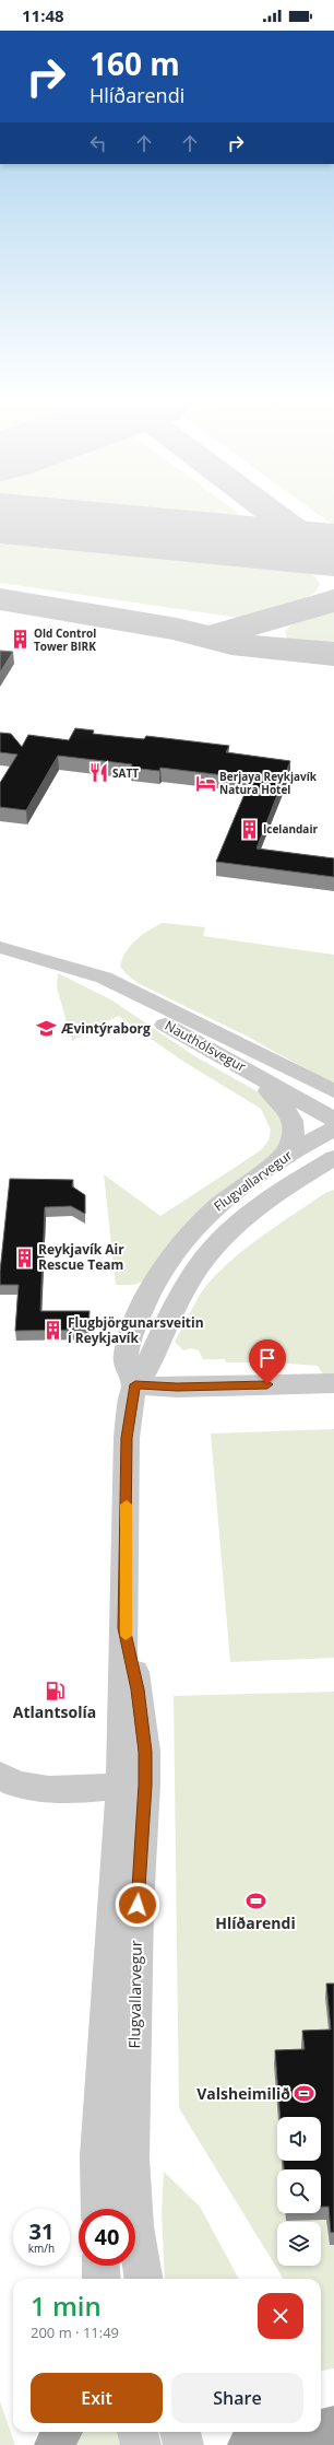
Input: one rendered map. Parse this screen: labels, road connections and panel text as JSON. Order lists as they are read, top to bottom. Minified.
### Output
{"streets":{"street":["Nauthólsvegur","Flugvallarvegur"]},"places":{"building":["Old Control Tower BIRK","Icelandair","Reykjavík Air Rescue Team","Flugbjörgunarsveitin í Reykjavík"],"restaurant":["SATT"],"hotel":["Berjaya Reykjavík Natura Hotel"],"school or university":["Ævintýraborg"],"fuel station":["Atlantsolía"],"sports":["Hlíðarendi","Valsheimilið"]},"page":{"status":"11:48","turn":["160 m","Hlíðarendi"],"speed":"31 km/h","limit":"40","heading":["1 min","200 m · 11:49"],"buttons":["Exit","Share"]}}
